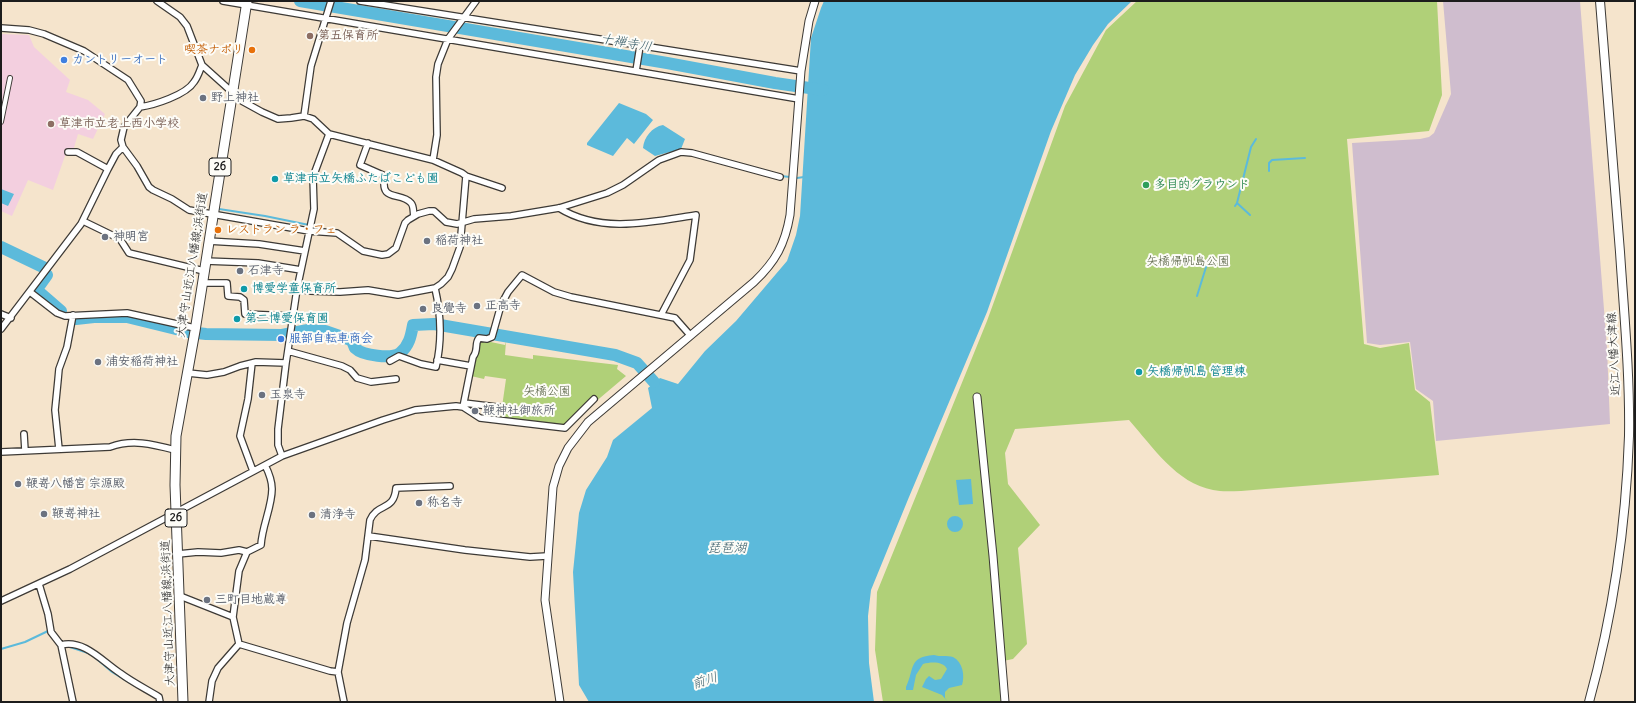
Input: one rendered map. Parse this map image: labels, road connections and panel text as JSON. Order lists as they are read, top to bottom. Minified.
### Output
{"streets":{"main road":["26","大津守山近江八幡線;浜街道","近江八幡大津線"]},"water":["十禅寺川","琵琶湖","前川"],"parks":["矢橋帰帆島公園","矢橋公園"],"places":["第五保育所","喫茶ナポリ","カントリーオート","野上神社","草津市立老上西小学校","草津市立矢橋ふたばこども園","多目的グラウンド","レストラン ラ・フェ","神明宮","稲荷神社","石津寺","博愛学童保育所","正高寺","良覺寺","第二博愛保育園","服部自転車商会","浦安稲荷神社","矢橋帰帆島 管理棟","玉泉寺","鞭神社御旅所","鞭嵜八幡宮 宗源殿","称名寺","鞭嵜神社","清浄寺","三町目地蔵尊"]}
